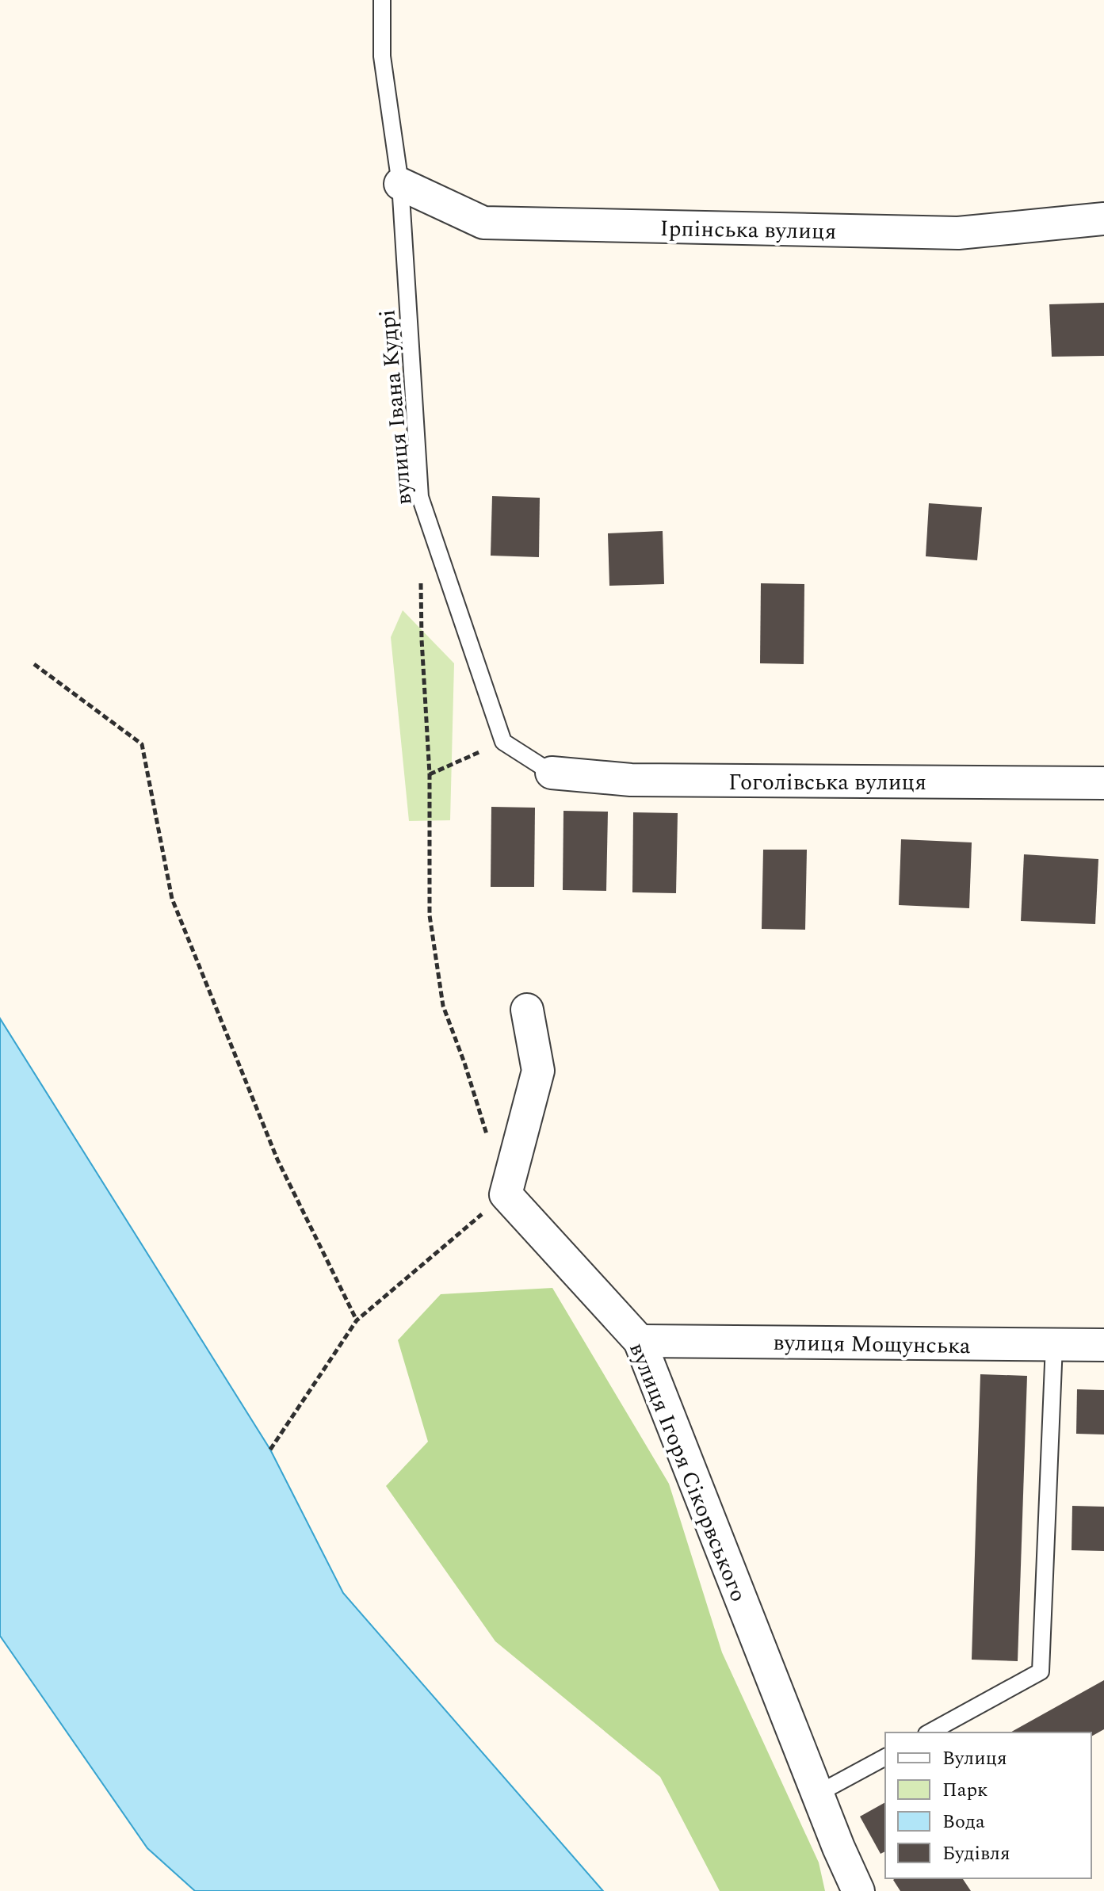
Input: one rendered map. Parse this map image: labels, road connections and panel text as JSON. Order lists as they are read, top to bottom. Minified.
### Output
{"streets":{"street":["Ірпінська вулиця","Гоголівська вулиця","вулиця Мощунська","вулиця Ігоря Сікорвського"],"lane":["вулиця Івана Кудрі"]},"crossings":[["Ірпінська вулиця","вулиця Івана Кудрі"],["вулиця Мощунська","вулиця Ігоря Сікорвського"]],"legend":["Вулиця","Парк","Вода","Будівля"]}
